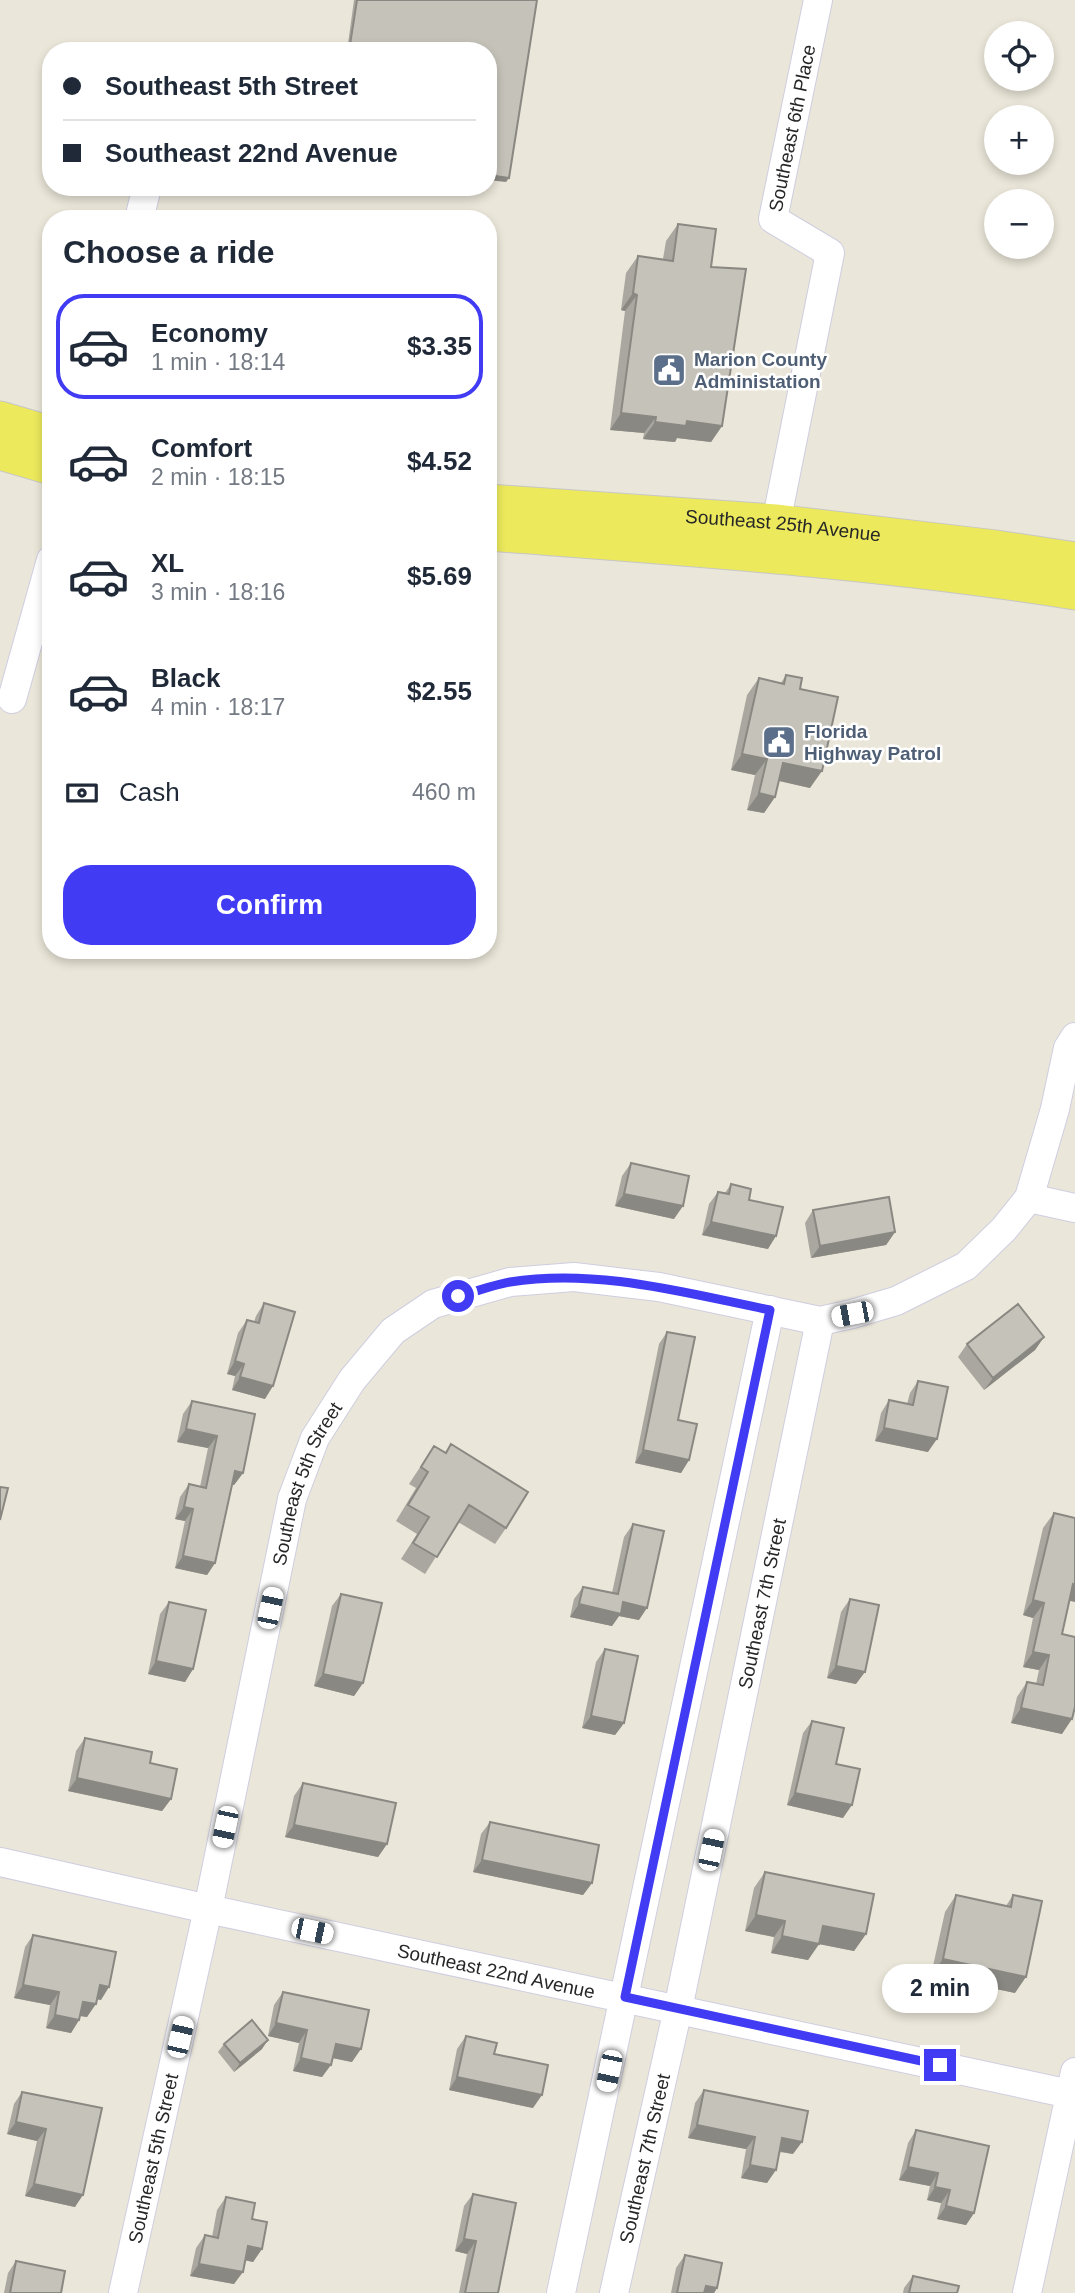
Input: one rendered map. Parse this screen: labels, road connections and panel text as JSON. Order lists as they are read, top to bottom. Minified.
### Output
{"streets":{"main road":["Southeast 25th Avenue"],"street":["Southeast 6th Place","Southeast 5th Street","Southeast 7th Street","Southeast 22nd Avenue"]},"crossings":[["Southeast 6th Place","Southeast 25th Avenue"],["Southeast 5th Street","Southeast 7th Street"],["Southeast 5th Street","Southeast 22nd Avenue"],["Southeast 7th Street","Southeast 22nd Avenue"]],"places":{"public building":["Marion County Administation","Florida Highway Patrol"]},"page":{"map_buttons":["+","−"],"banner":["Southeast 5th Street","Southeast 22nd Avenue"],"heading":"Choose a ride","list":[{"name":"Economy","note":"1 min · 18:14","value":"$3.35"},{"name":"Comfort","note":"2 min · 18:15","value":"$4.52"},{"name":"XL","note":"3 min · 18:16","value":"$5.69"},{"name":"Black","note":"4 min · 18:17","value":"$2.55"}],"pay":["Cash","460 m"],"buttons":"Confirm","bubble":"2 min"}}
